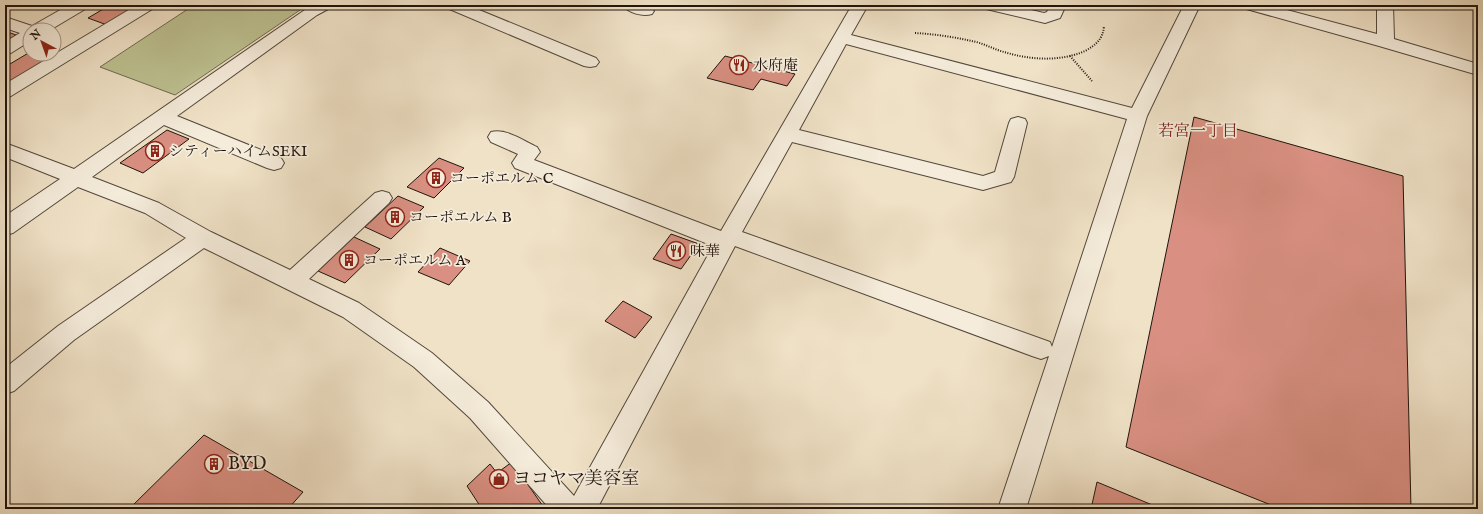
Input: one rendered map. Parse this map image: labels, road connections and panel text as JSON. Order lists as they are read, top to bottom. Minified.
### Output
{"districts":["若宮一丁目"],"places":{"restaurant":["水府庵","味華"],"building":["シティーハイムSEKI","コーポエルム C","コーポエルム B","コーポエルム A","BYD"],"shop":["ヨコヤマ美容室"]},"north":"top left"}
